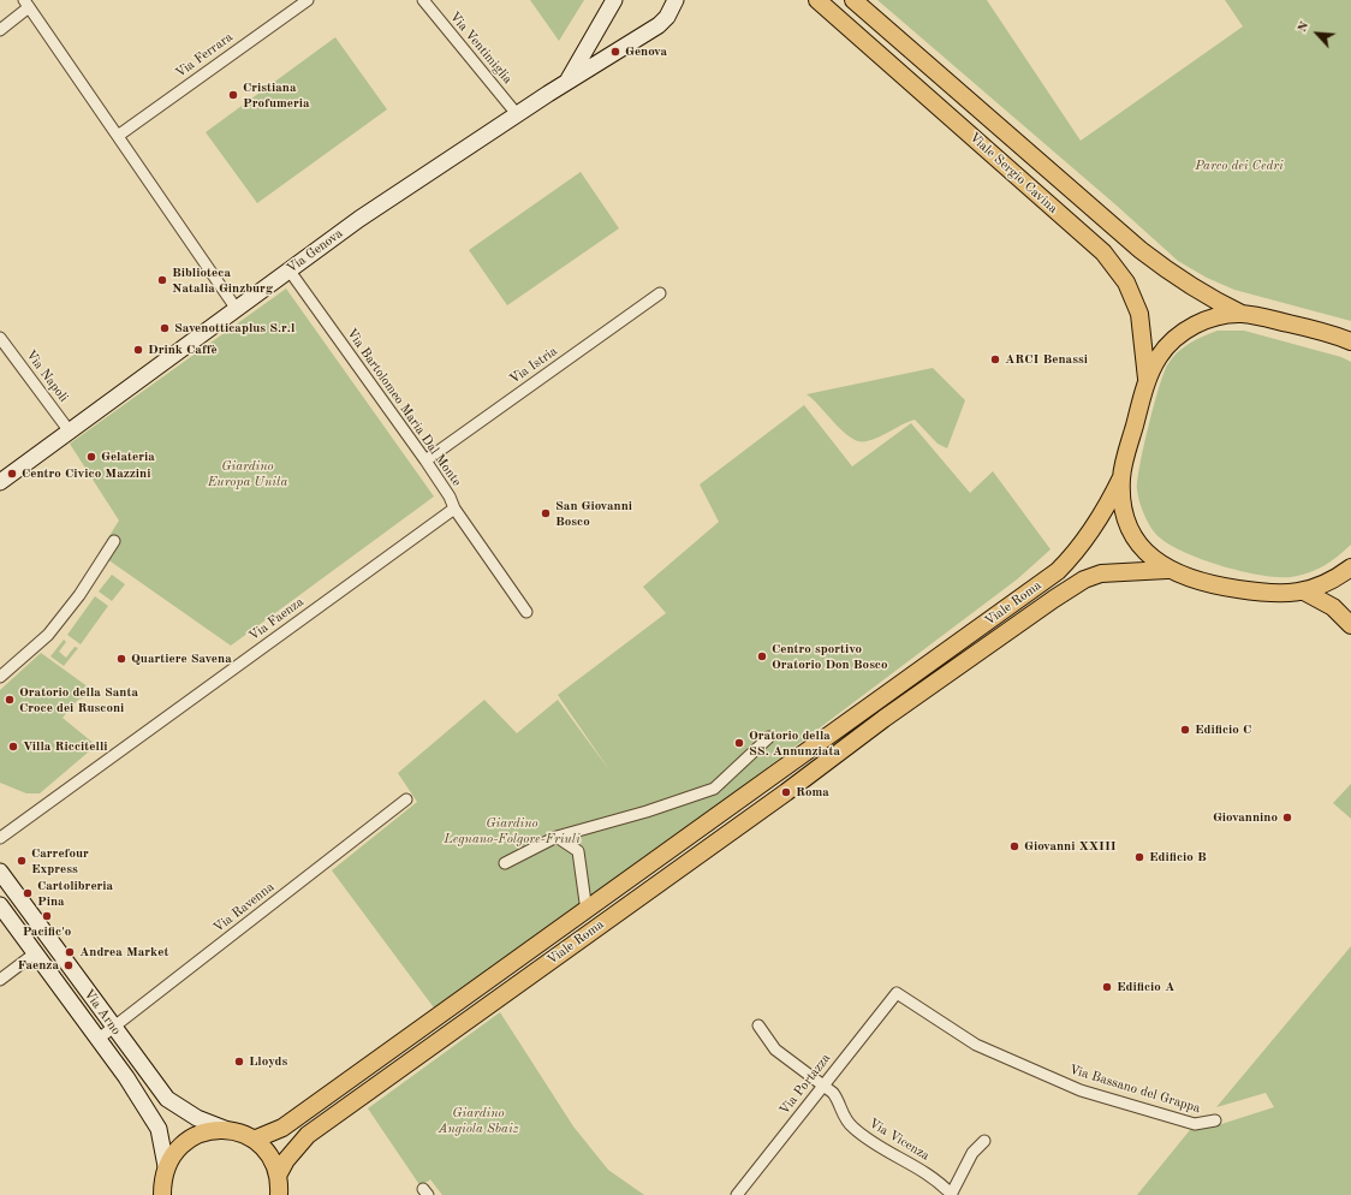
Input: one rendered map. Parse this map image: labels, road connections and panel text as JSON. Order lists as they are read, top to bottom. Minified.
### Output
{"streets":{"main road":["Viale Sergio Cavina","Viale Roma"],"street":["Via Ventimiglia","Via Ferrara","Via Genova","Via Istria","Via Napoli","Via Bartolomeo Maria Dal Monte","Via Faenza","Via Ravenna","Via Arno","Via Portazza","Via Bassano del Grappa","Via Vicenza"]},"crossings":[["Via Ventimiglia","Via Genova"],["Via Genova","Via Napoli"],["Via Genova","Via Bartolomeo Maria Dal Monte"],["Via Istria","Via Bartolomeo Maria Dal Monte"],["Via Bartolomeo Maria Dal Monte","Via Faenza"],["Via Ravenna","Via Arno"],["Via Portazza","Via Bassano del Grappa"],["Via Portazza","Via Vicenza"]],"parks":["Parco dei Cedri","Giardino Europa Unita","Giardino Legnano-Folgore-Friuli","Giardino Angiola Sbaiz"],"places":["Genova","Cristiana Profumeria","Biblioteca Natalia Ginzburg","Savenotticaplus S.r.l","Drink Caffè","ARCI Benassi","Gelateria","Centro Civico Mazzini","San Giovanni Bosco","Centro sportivo Oratorio Don Bosco","Quartiere Savena","Oratorio della Santa Croce dei Rusconi","Edificio C","Oratorio della SS. Annunziata","Villa Riccitelli","Roma","Giovannino","Giovanni XXIII","Edificio B","Carrefour Express","Cartolibreria Pina","Pacific'o","Andrea Market","Faenza","Edificio A","Lloyds"],"north":"top left"}
